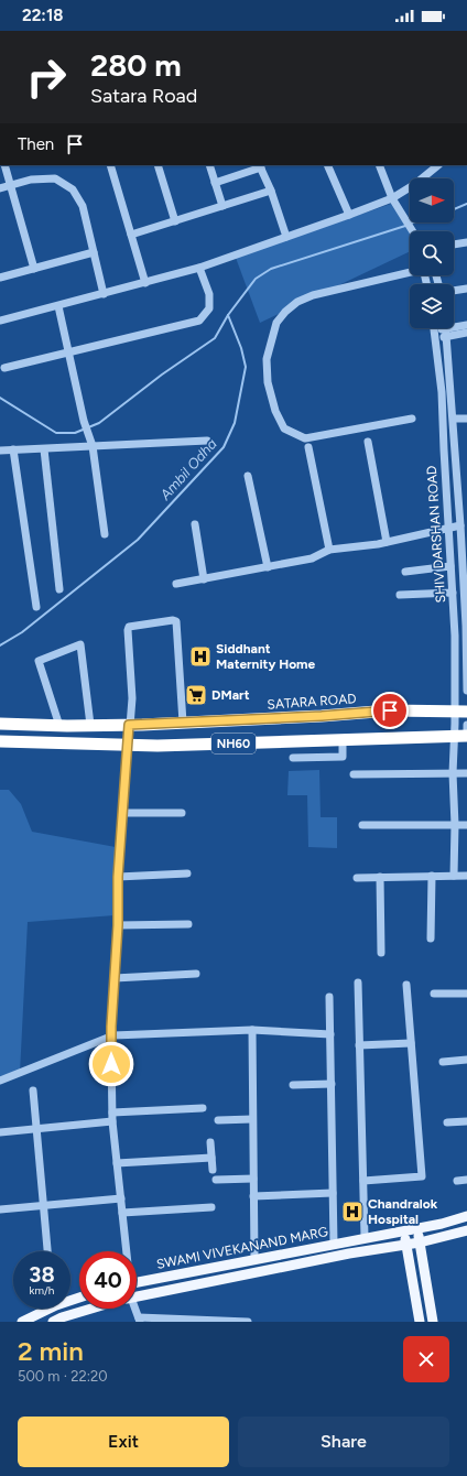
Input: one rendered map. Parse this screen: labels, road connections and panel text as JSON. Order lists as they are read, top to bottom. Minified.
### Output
{"streets":{"highway":["SATARA ROAD","NH60"],"main road":["SWAMI VIVEKANAND MARG"],"street":["SHIV DARSHAN ROAD"]},"crossings":[["SHIV DARSHAN ROAD","SATARA ROAD"],["SHIV DARSHAN ROAD","NH60"]],"water":["Ambil Odha"],"places":{"hospital":["Siddhant Maternity Home","Chandralok Hospital"],"supermarket":["DMart"]},"north":"right","page":{"status":"22:18","turn":["280 m","Satara Road"],"then":"Then","speed":"38 km/h","limit":"40","heading":["2 min","500 m · 22:20"],"buttons":["Exit","Share"]}}
